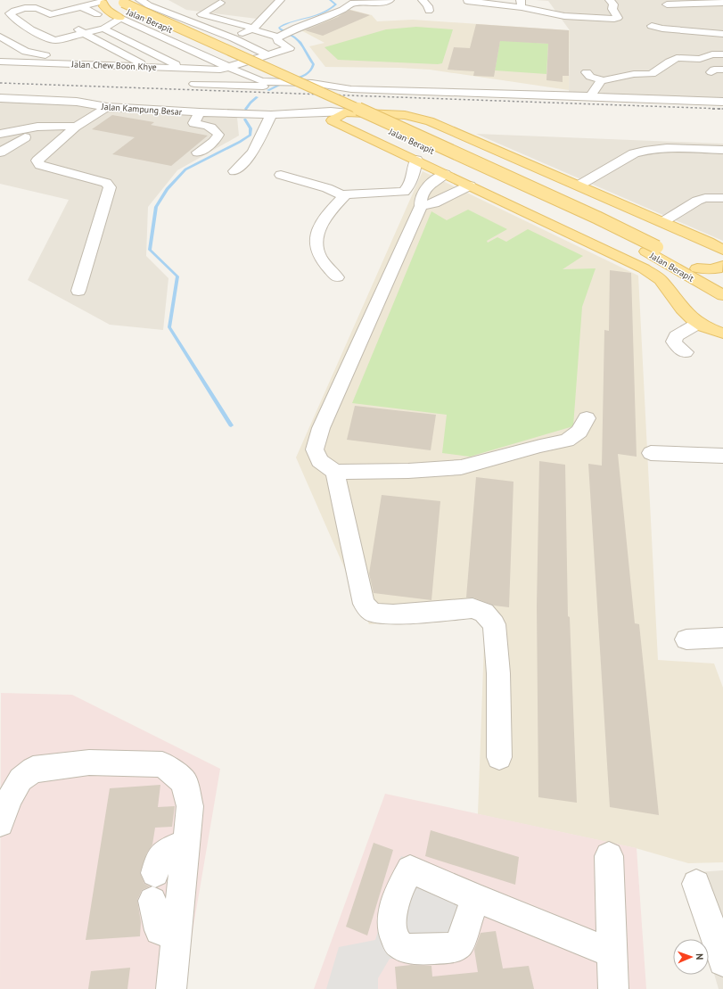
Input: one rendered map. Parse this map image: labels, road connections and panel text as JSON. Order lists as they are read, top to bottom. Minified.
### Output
{"streets":{"main road":["Jalan Berapit"],"street":["Jalan Chew Boon Khye","Jalan Kampung Besar"]},"north":"right"}
